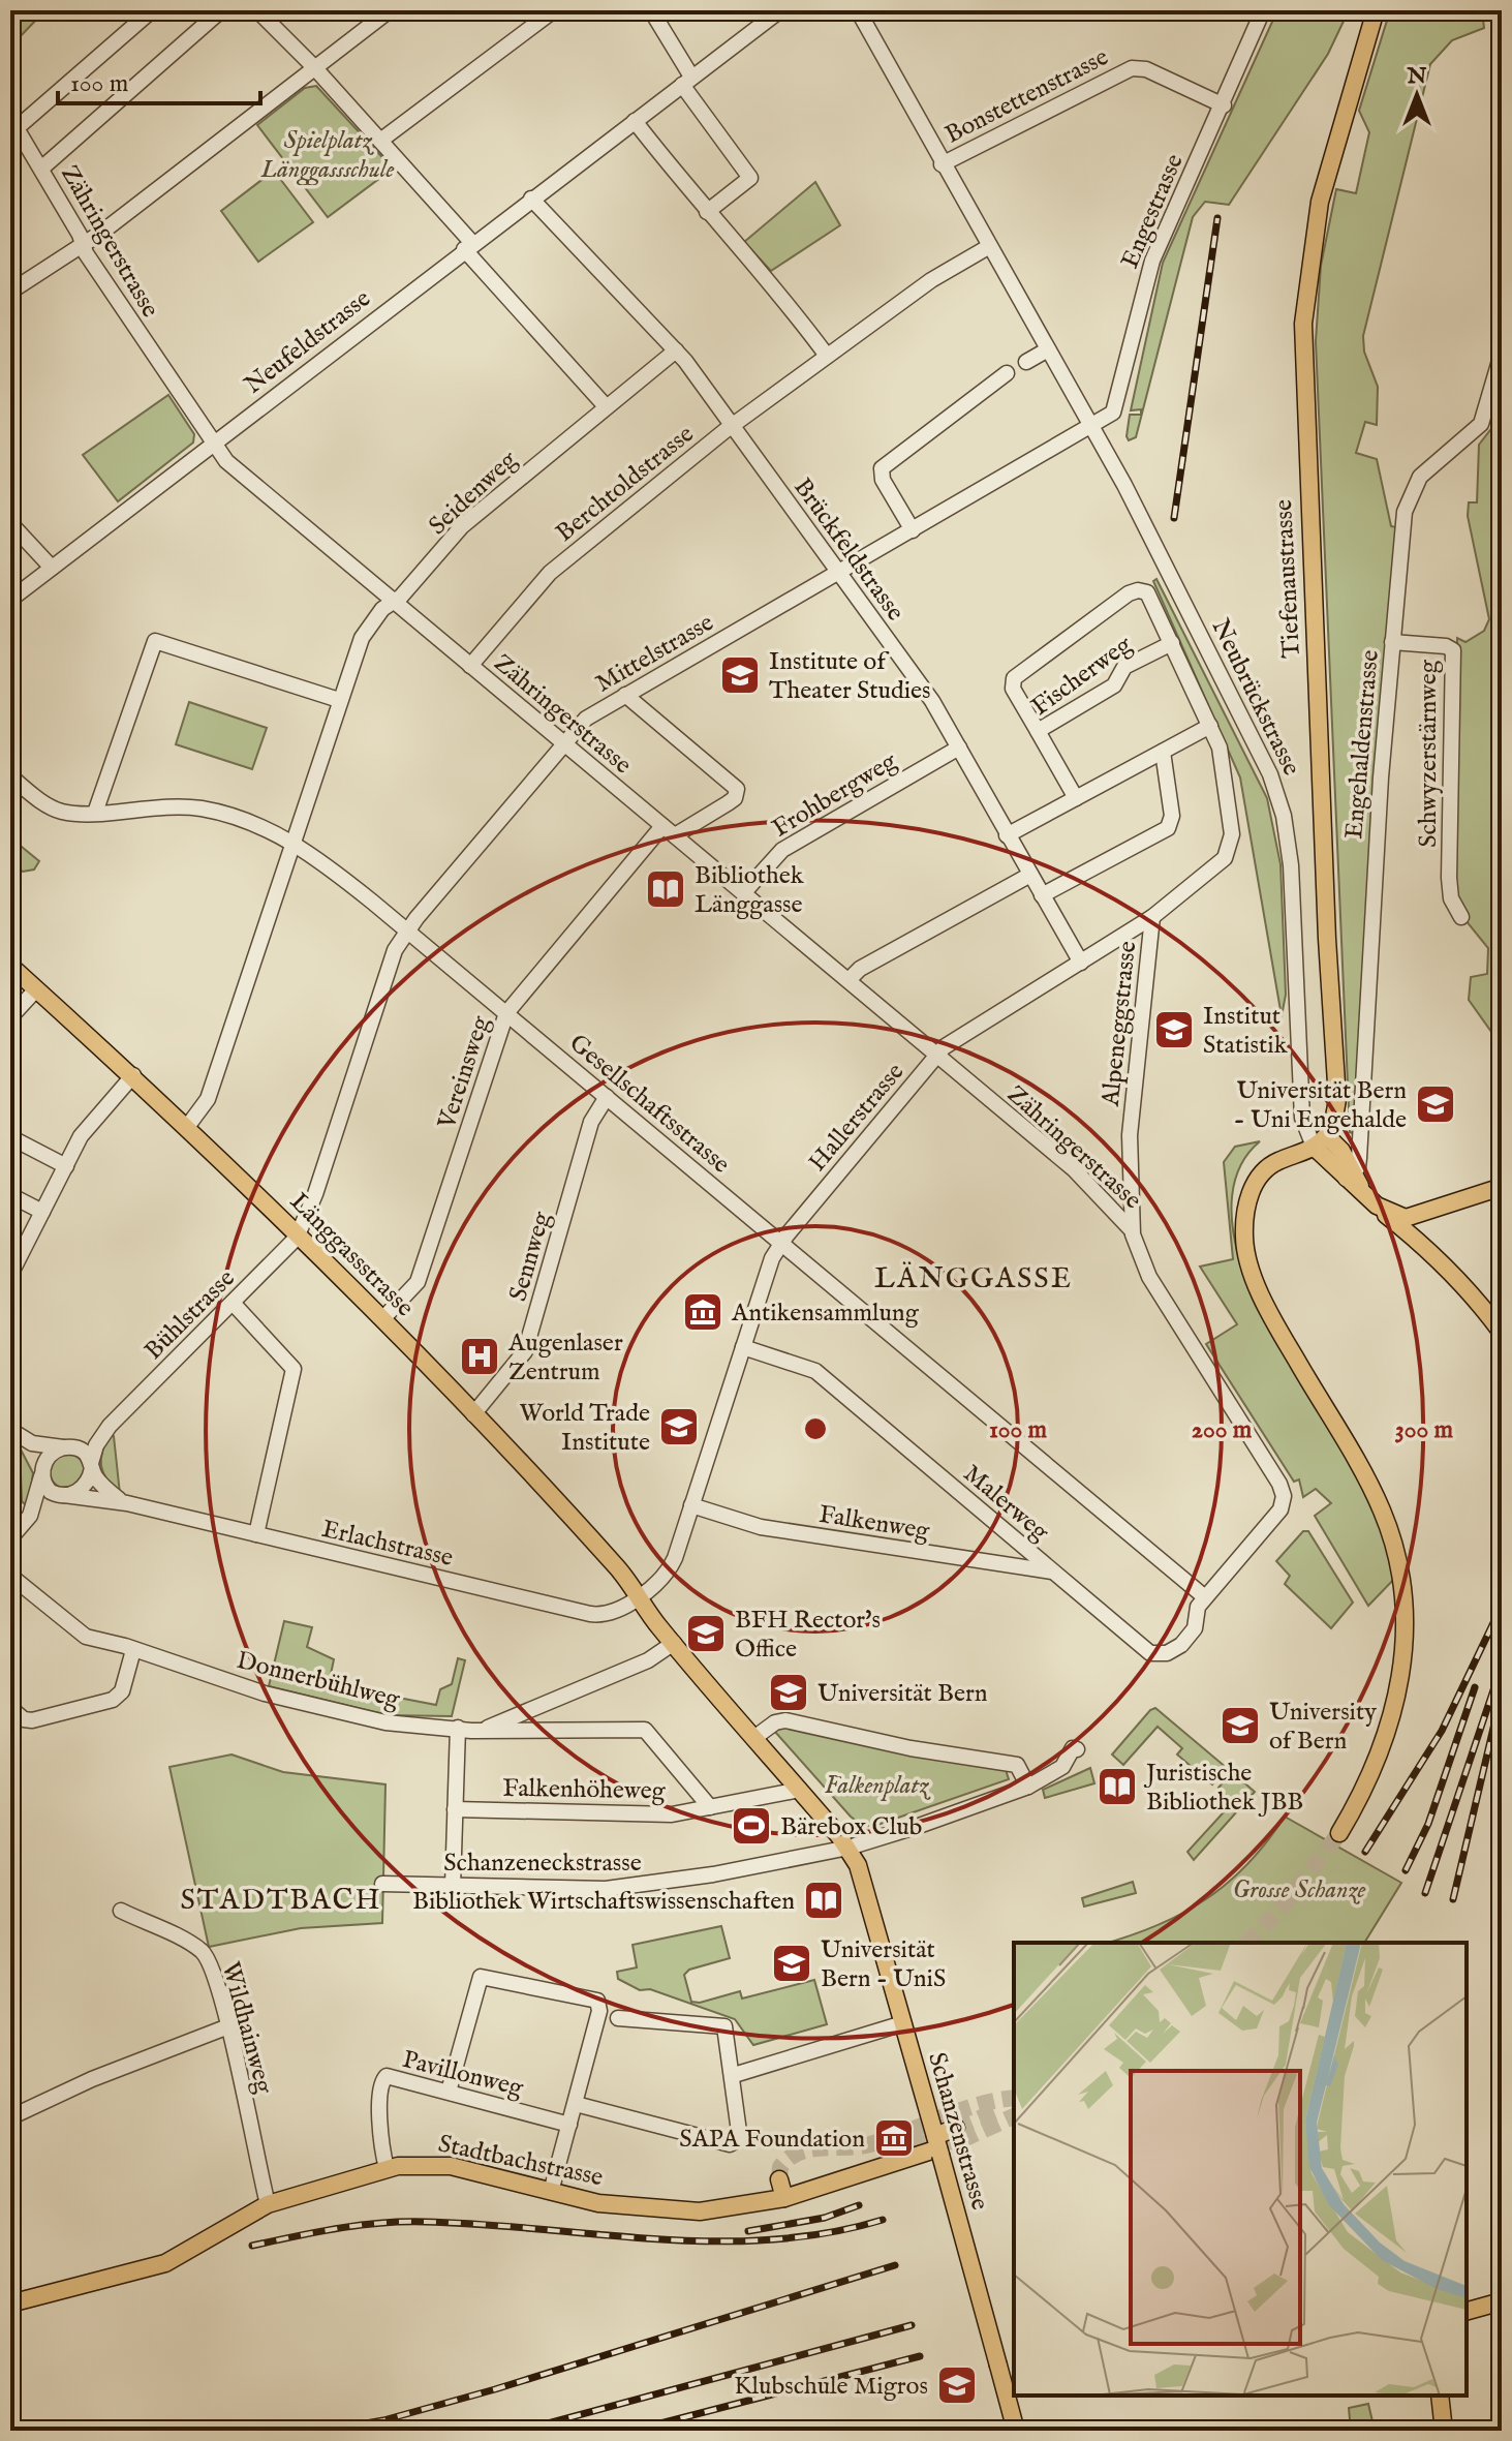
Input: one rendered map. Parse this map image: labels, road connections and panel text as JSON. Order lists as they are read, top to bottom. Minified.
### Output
{"streets":{"main road":["Tiefenaustrasse","Länggassstrasse","Schanzenstrasse","Stadtbachstrasse"],"street":["Bonstettenstrasse","Engestrasse","Zähringerstrasse","Neufeldstrasse","Berchtoldstrasse","Seidenweg","Brückfeldstrasse","Mittelstrasse","Fischerweg","Neubrückstrasse","Engehaldenstrasse","Schwyzerstärnweg","Frohbergweg","Alpeneggstrasse","Vereinsweg","Gesellschaftsstrasse","Hallerstrasse","Sennweg","Bühlstrasse","Malerweg","Falkenweg","Erlachstrasse","Donnerbühlweg","Falkenhöheweg","Schanzeneckstrasse","Wildhainweg","Pavillonweg"]},"crossings":[["Bonstettenstrasse","Engestrasse"],["Bonstettenstrasse","Neubrückstrasse"],["Engestrasse","Mittelstrasse"],["Engestrasse","Neubrückstrasse"],["Zähringerstrasse","Neufeldstrasse"],["Zähringerstrasse","Berchtoldstrasse"],["Zähringerstrasse","Seidenweg"],["Zähringerstrasse","Mittelstrasse"],["Zähringerstrasse","Frohbergweg"],["Zähringerstrasse","Alpeneggstrasse"],["Zähringerstrasse","Vereinsweg"],["Zähringerstrasse","Hallerstrasse"],["Neufeldstrasse","Brückfeldstrasse"],["Berchtoldstrasse","Brückfeldstrasse"],["Berchtoldstrasse","Neubrückstrasse"],["Seidenweg","Brückfeldstrasse"],["Seidenweg","Gesellschaftsstrasse"],["Seidenweg","Länggassstrasse"],["Brückfeldstrasse","Mittelstrasse"],["Brückfeldstrasse","Frohbergweg"],["Brückfeldstrasse","Hallerstrasse"],["Tiefenaustrasse","Neubrückstrasse"],["Mittelstrasse","Neubrückstrasse"],["Mittelstrasse","Vereinsweg"],["Mittelstrasse","Gesellschaftsstrasse"],["Mittelstrasse","Länggassstrasse"],["Mittelstrasse","Bühlstrasse"],["Engehaldenstrasse","Schwyzerstärnweg"],["Alpeneggstrasse","Gesellschaftsstrasse"],["Alpeneggstrasse","Hallerstrasse"],["Alpeneggstrasse","Malerweg"],["Vereinsweg","Gesellschaftsstrasse"],["Vereinsweg","Länggassstrasse"],["Gesellschaftsstrasse","Hallerstrasse"],["Gesellschaftsstrasse","Sennweg"],["Gesellschaftsstrasse","Malerweg"],["Hallerstrasse","Länggassstrasse"],["Hallerstrasse","Malerweg"],["Hallerstrasse","Falkenweg"],["Hallerstrasse","Erlachstrasse"],["Länggassstrasse","Sennweg"],["Länggassstrasse","Bühlstrasse"],["Länggassstrasse","Erlachstrasse"],["Bühlstrasse","Erlachstrasse"],["Malerweg","Falkenweg"],["Donnerbühlweg","Falkenhöheweg"],["Schanzeneckstrasse","Schanzenstrasse"],["Wildhainweg","Stadtbachstrasse"],["Pavillonweg","Stadtbachstrasse"],["Schanzenstrasse","Stadtbachstrasse"]],"districts":["LÄNGGASSE","STADTBACH"],"parks":["Spielplatz Länggassschule","Falkenplatz","Grosse Schanze"],"places":{"school or university":["Institute of Theater Studies","Institut Statistik","Universität Bern - Uni Engehalde","World Trade Institute","BFH Rector's Office","Universität Bern","University of Bern","Universität Bern - UniS","Klubschule Migros"],"library":["Bibliothek Länggasse","Juristische Bibliothek JBB","Bibliothek Wirtschaftswissenschaften"],"museum":["Antikensammlung","SAPA Foundation"],"hospital":["Augenlaser Zentrum"],"sports":["Bärebox Club"]},"scale_bar":"100 m","north":"top","rings":["100 m","200 m","300 m"]}
